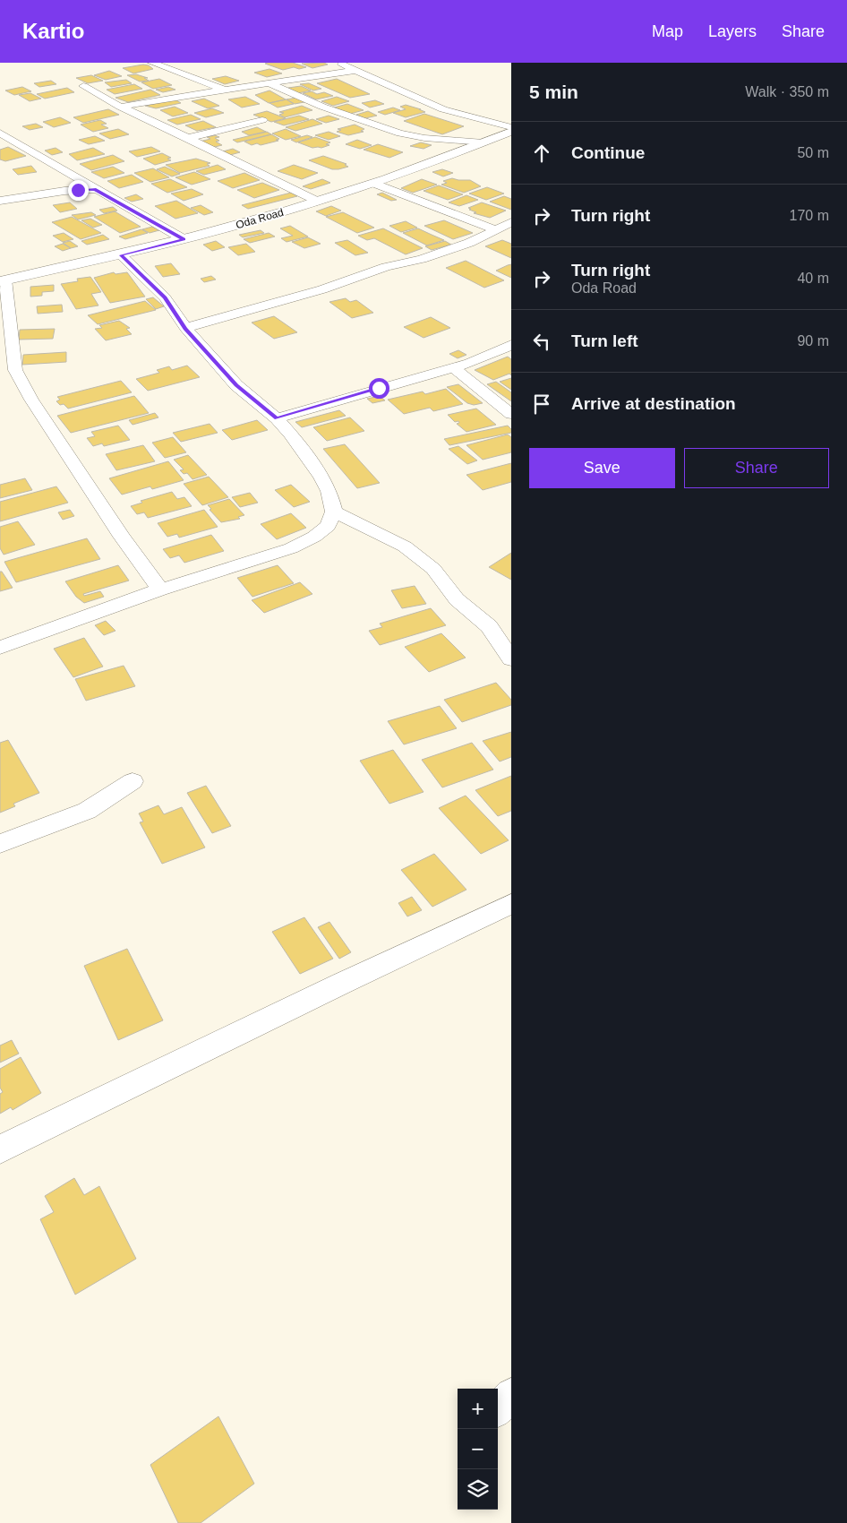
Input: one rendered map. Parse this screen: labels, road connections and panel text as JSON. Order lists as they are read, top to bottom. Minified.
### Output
{"streets":{"street":["Oda Road"]},"page":{"header":"Kartio","nav":["Map","Layers","Share"],"heading":["5 min","Walk · 350 m"],"list":[["Continue","50 m"],["Turn right","170 m"],["Turn right","Oda Road","40 m"],["Turn left","90 m"],"Arrive at destination"],"buttons":["Save","Share"],"map_buttons":["+","−"]}}
